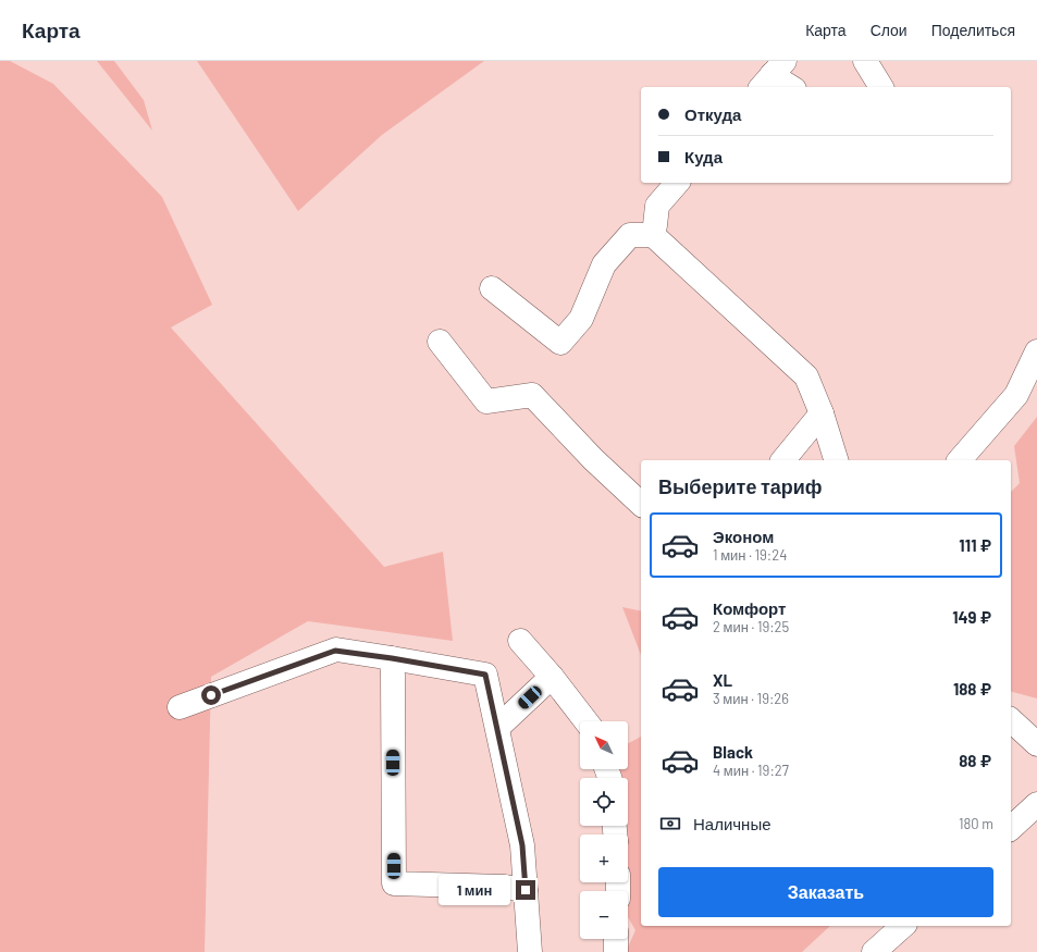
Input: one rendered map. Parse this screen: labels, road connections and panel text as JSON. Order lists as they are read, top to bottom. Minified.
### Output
{"north":"top left","page":{"header":"Карта","nav":["Карта","Слои","Поделиться"],"banner":["Откуда","Куда"],"heading":"Выберите тариф","list":[{"name":"Эконом","note":"1 мин · 19:24","value":"111 ₽"},{"name":"Комфорт","note":"2 мин · 19:25","value":"149 ₽"},{"name":"XL","note":"3 мин · 19:26","value":"188 ₽"},{"name":"Black","note":"4 мин · 19:27","value":"88 ₽"}],"map_buttons":["+","−"],"pay":["Наличные","180 m"],"buttons":"Заказать","bubble":"1 мин"}}
